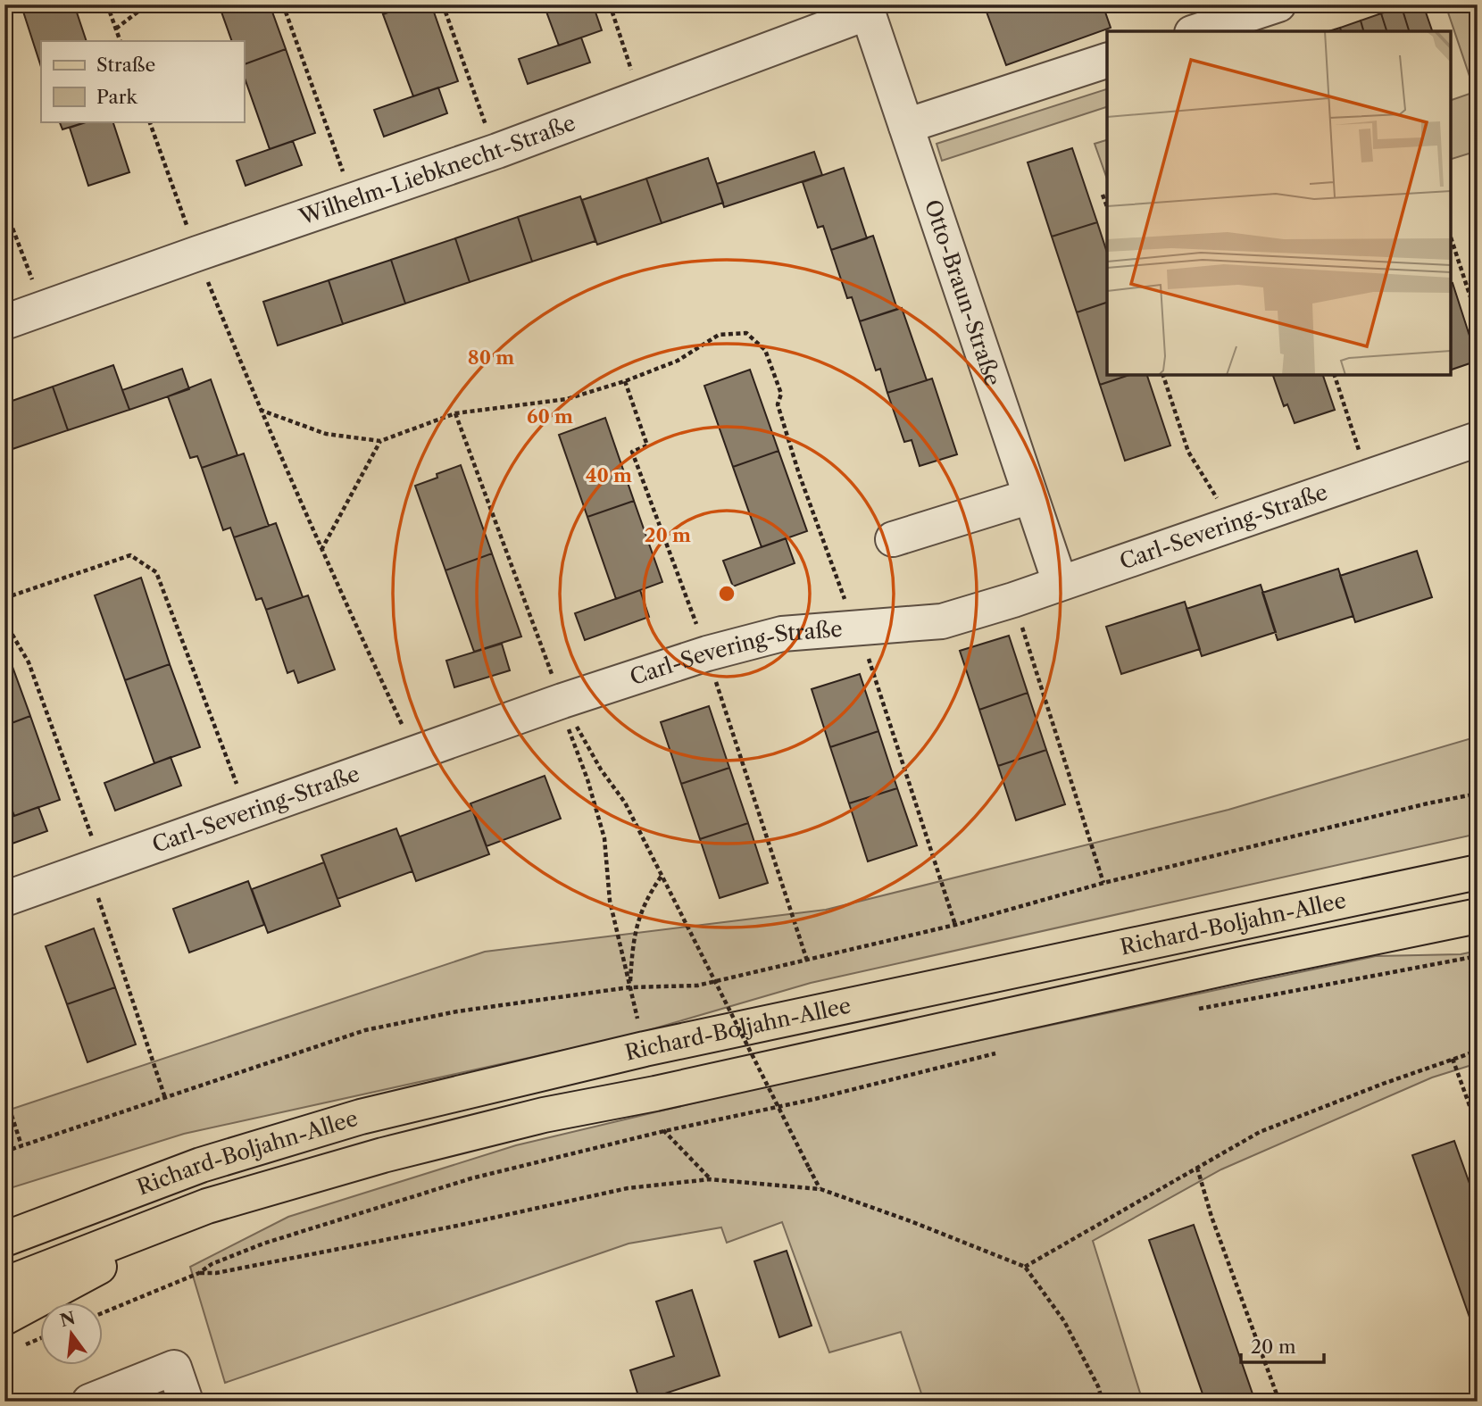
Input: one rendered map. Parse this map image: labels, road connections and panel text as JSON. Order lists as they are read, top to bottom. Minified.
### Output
{"streets":{"main road":["Richard-Boljahn-Allee"],"street":["Wilhelm-Liebknecht-Straße","Otto-Braun-Straße","Carl-Severing-Straße"]},"crossings":[["Wilhelm-Liebknecht-Straße","Otto-Braun-Straße"],["Otto-Braun-Straße","Carl-Severing-Straße"]],"legend":["Straße","Park"],"scale_bar":"20 m","north":"top","rings":["80 m","60 m","40 m","20 m"]}
